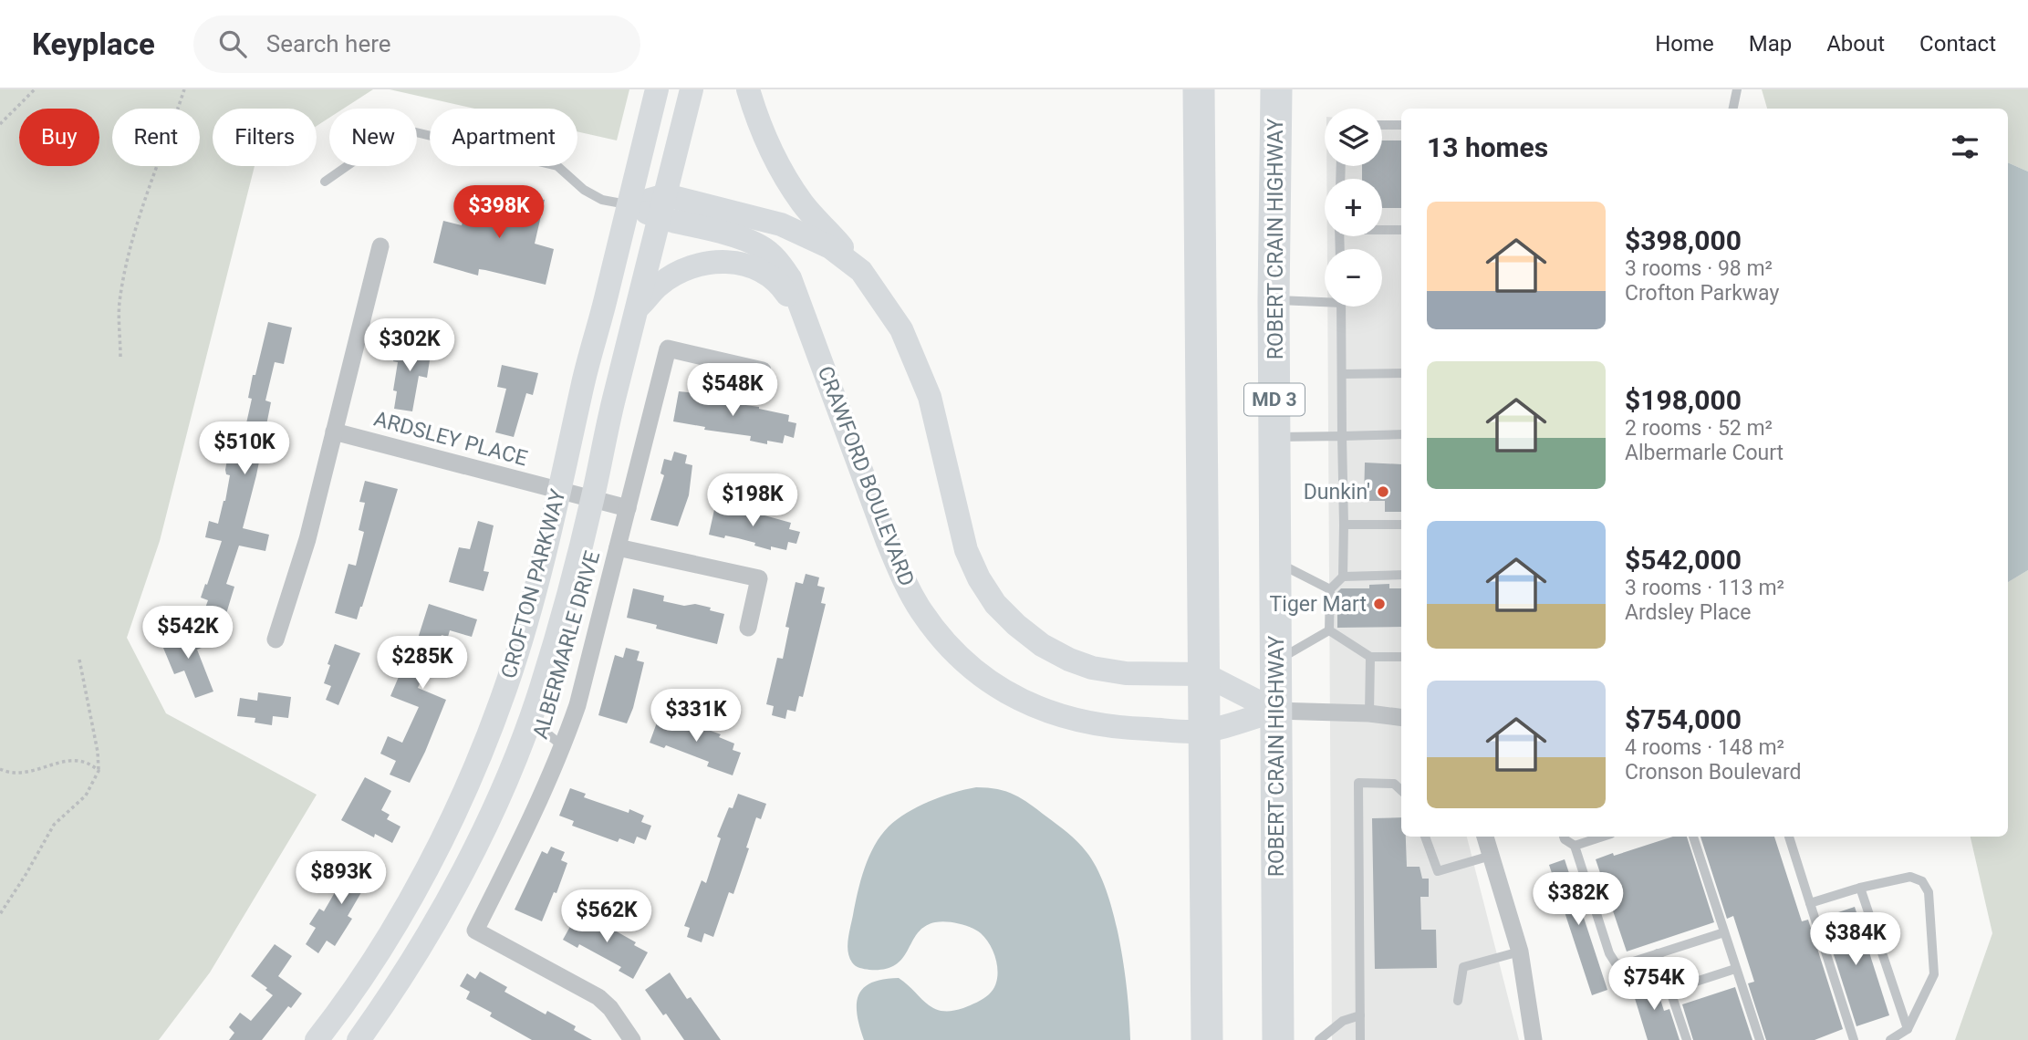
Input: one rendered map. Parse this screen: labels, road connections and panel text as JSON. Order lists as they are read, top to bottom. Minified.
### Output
{"streets":{"highway":["ROBERT CRAIN HIGHWAY","MD 3"],"street":["ARDSLEY PLACE","CRAWFORD BOULEVARD","CROFTON PARKWAY","ALBERMARLE DRIVE"]},"crossings":[["ROBERT CRAIN HIGHWAY","CRAWFORD BOULEVARD"],["ARDSLEY PLACE","CROFTON PARKWAY"],["CRAWFORD BOULEVARD","CROFTON PARKWAY"]],"places":["Dunkin'","Tiger Mart"],"page":{"header":"Keyplace","search":"Search here","nav":["Home","Map","About","Contact"],"map_buttons":["+","−"],"chip":["Buy","Rent","Filters","New","Apartment"],"heading":"13 homes","price":["$398K","$302K","$548K","$510K","$198K","$542K","$285K","$331K","$893K","$382K","$562K","$384K","$754K"],"list":[{"name":"$398,000","note":"3 rooms · 98 m² · Crofton Parkway"},{"name":"$198,000","note":"2 rooms · 52 m² · Albermarle Court"},{"name":"$542,000","note":"3 rooms · 113 m² · Ardsley Place"},{"name":"$754,000","note":"4 rooms · 148 m² · Cronson Boulevard"}]}}
